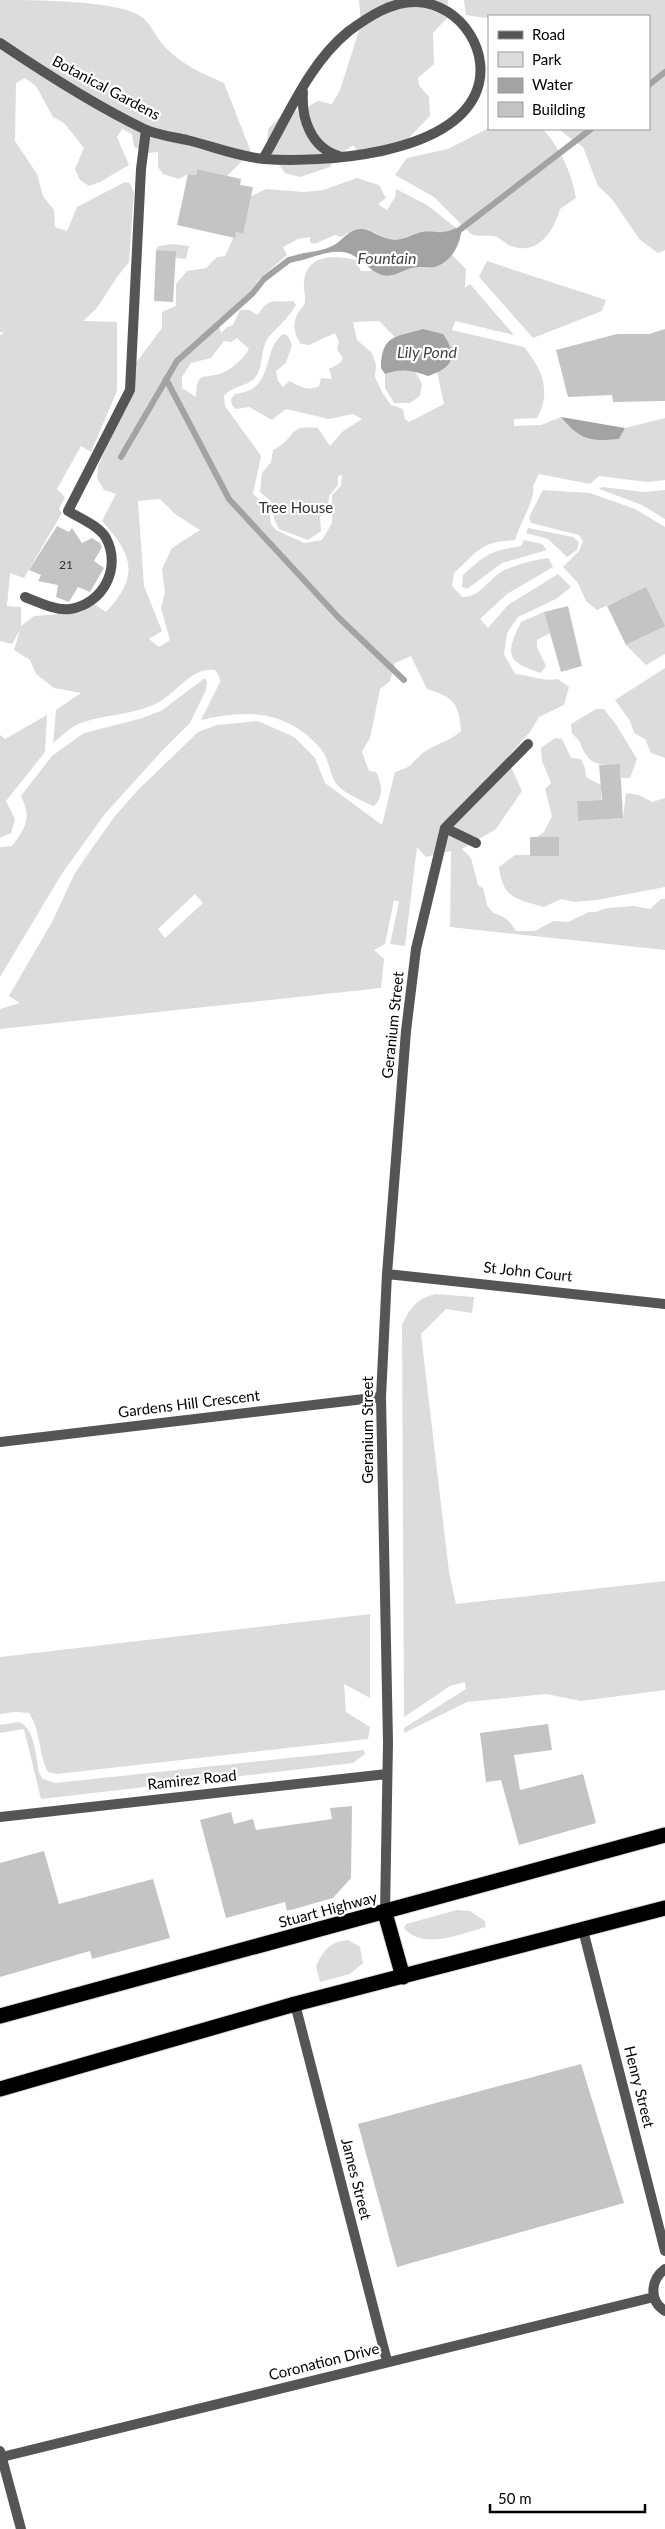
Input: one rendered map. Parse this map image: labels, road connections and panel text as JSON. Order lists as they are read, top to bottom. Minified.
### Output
{"streets":{"highway":["Stuart Highway"],"street":["Botanical Gardens","Geranium Street","St John Court","Gardens Hill Crescent","Ramirez Road","Henry Street","James Street","Coronation Drive"]},"crossings":[["Geranium Street","St John Court"],["Geranium Street","Gardens Hill Crescent"],["Geranium Street","Ramirez Road"],["Geranium Street","Stuart Highway"],["James Street","Coronation Drive"]],"water":["Fountain","Lily Pond"],"parks":["Tree House"],"house_numbers":["21"],"legend":["Road","Park","Water","Building"],"scale_bar":"50 m"}
